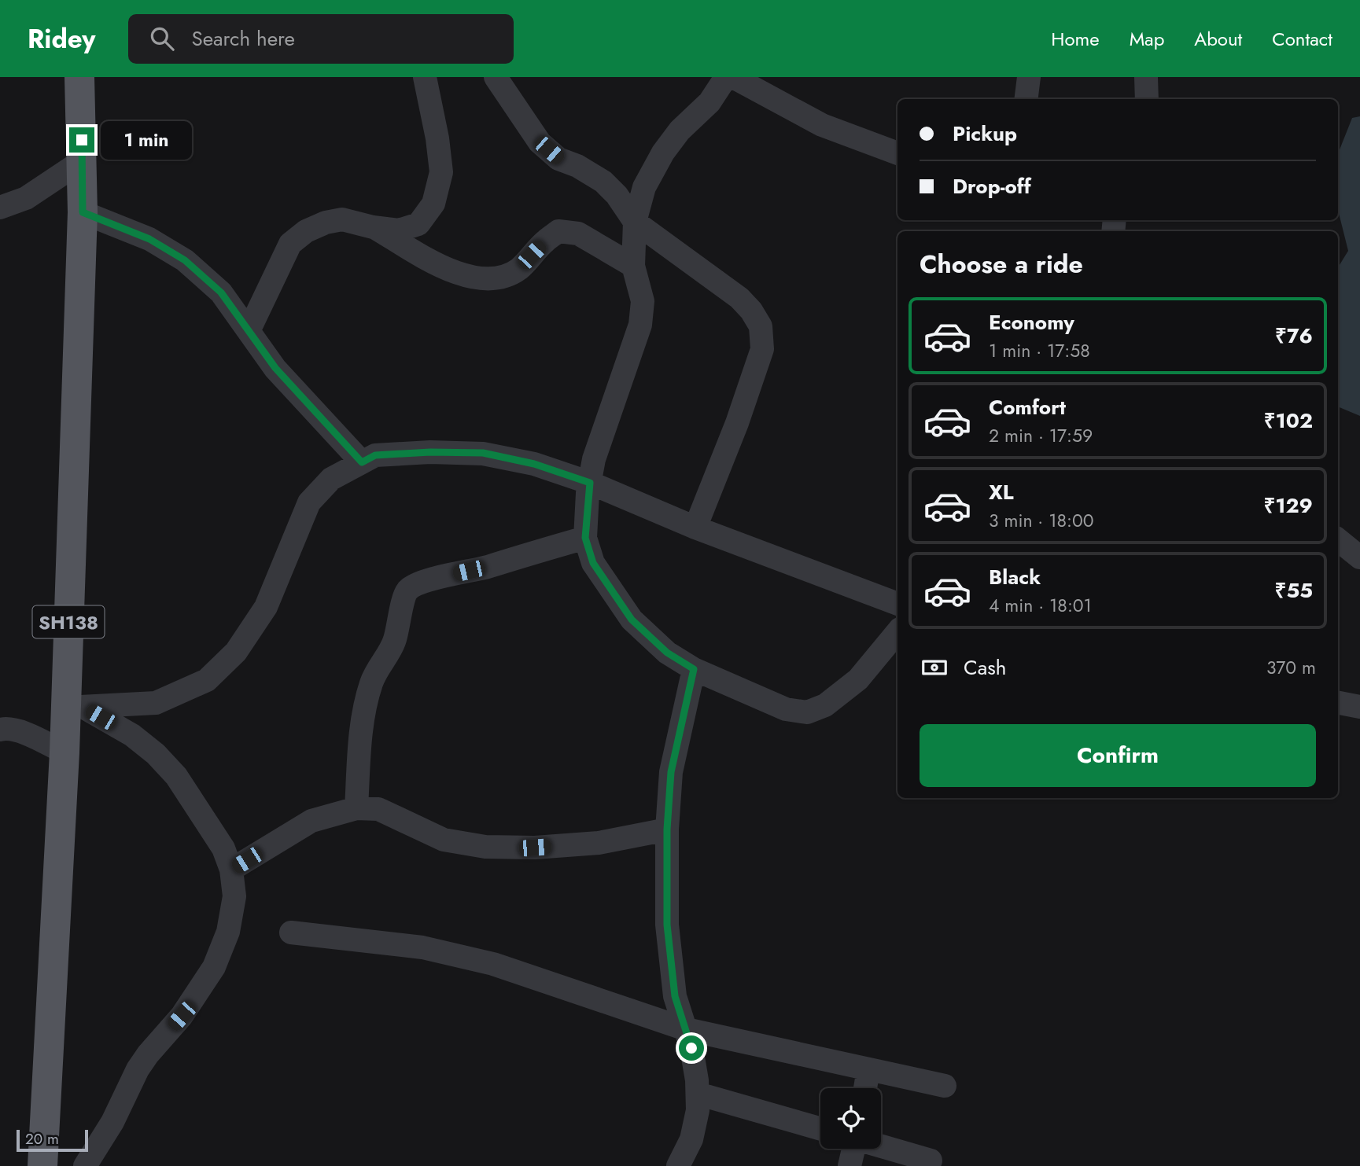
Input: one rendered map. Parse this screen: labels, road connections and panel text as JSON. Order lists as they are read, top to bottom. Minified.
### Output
{"streets":{"main road":["SH138"]},"scale_bar":"20 m","page":{"header":"Ridey","search":"Search here","nav":["Home","Map","About","Contact"],"banner":["Pickup","Drop-off"],"bubble":"1 min","heading":"Choose a ride","list":[{"name":"Economy","note":"1 min · 17:58","value":"₹76"},{"name":"Comfort","note":"2 min · 17:59","value":"₹102"},{"name":"XL","note":"3 min · 18:00","value":"₹129"},{"name":"Black","note":"4 min · 18:01","value":"₹55"}],"pay":["Cash","370 m"],"buttons":"Confirm","scale":"20 m"}}
